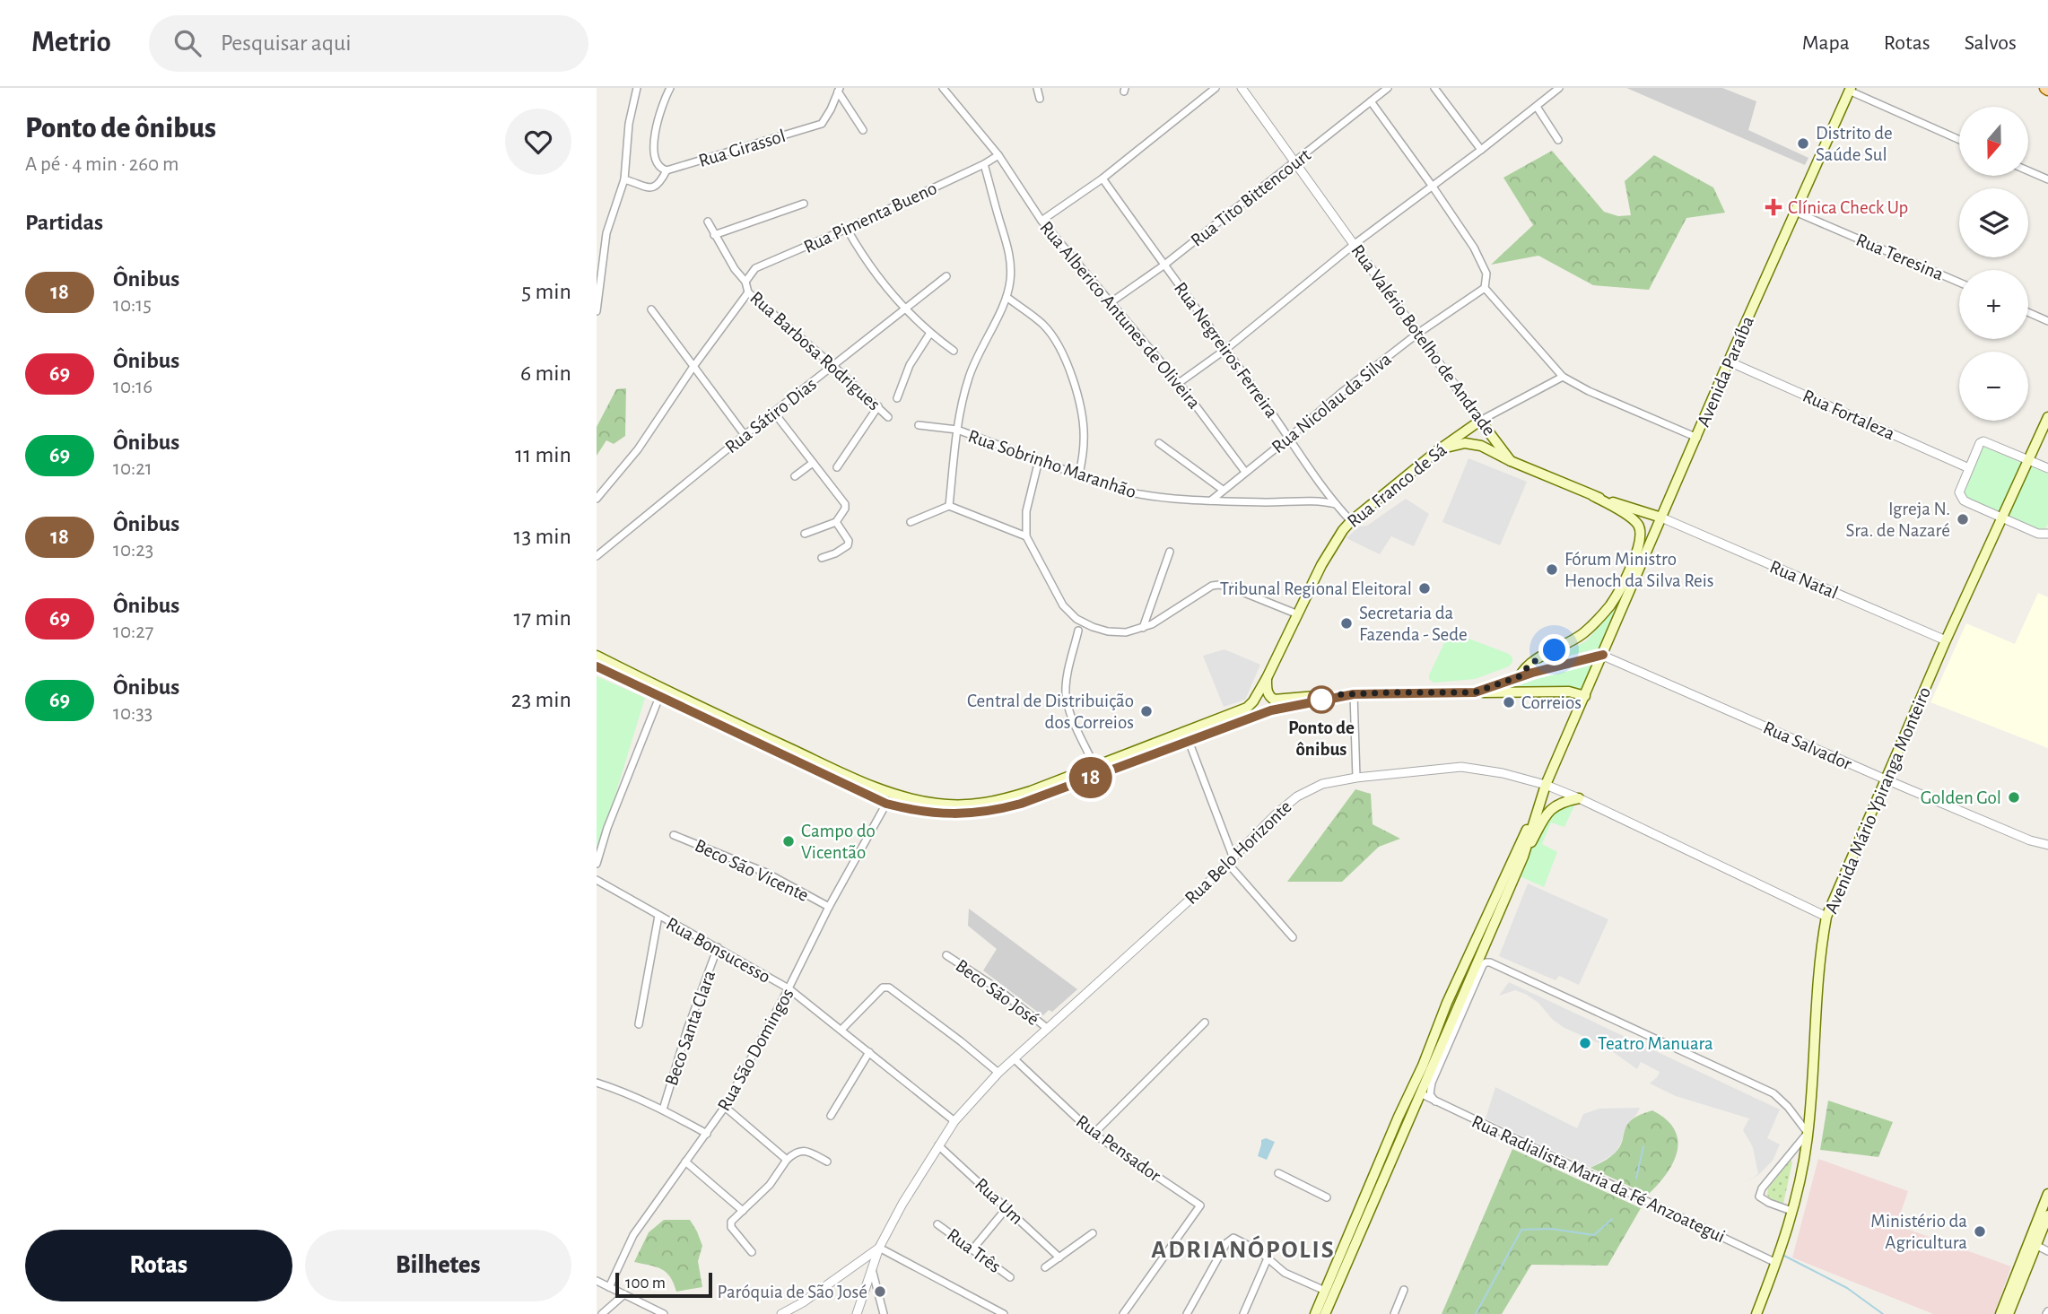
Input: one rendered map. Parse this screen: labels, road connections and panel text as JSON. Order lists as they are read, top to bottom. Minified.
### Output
{"streets":{"main road":["Rua Valério Botelho de Andrade","Avenida Paraíba","Rua Franco de Sá","Avenida Mário Ypiranga Monteiro"],"street":["Rua Girassol","Rua Tito Bittencourt","Rua Pimenta Bueno","Rua Teresina","Rua Alberico Antunes de Oliveira","Rua Negreiros Ferreira","Rua Barbosa Rodrigues","Rua Nicolau da Silva","Rua Fortaleza","Rua Sátiro Dias","Rua Sobrinho Maranhão","Rua Natal","Rua Salvador","Rua Belo Horizonte","Beco São Vicente","Rua Bonsucesso","Beco São José","Beco Santa Clara","Rua São Domingos","Rua Pensador","Rua Radialista Maria da Fé Anzoategui","Rua Um","Rua Três"]},"crossings":[["Rua Tito Bittencourt","Rua Alberico Antunes de Oliveira"],["Rua Tito Bittencourt","Rua Valério Botelho de Andrade"],["Rua Tito Bittencourt","Rua Negreiros Ferreira"],["Rua Pimenta Bueno","Rua Alberico Antunes de Oliveira"],["Rua Pimenta Bueno","Rua Barbosa Rodrigues"],["Rua Teresina","Avenida Paraíba"],["Rua Alberico Antunes de Oliveira","Rua Nicolau da Silva"],["Rua Valério Botelho de Andrade","Avenida Paraíba"],["Rua Valério Botelho de Andrade","Rua Nicolau da Silva"],["Rua Valério Botelho de Andrade","Rua Franco de Sá"],["Rua Valério Botelho de Andrade","Rua Natal"],["Rua Negreiros Ferreira","Rua Nicolau da Silva"],["Rua Negreiros Ferreira","Rua Sobrinho Maranhão"],["Rua Negreiros Ferreira","Rua Franco de Sá"],["Rua Barbosa Rodrigues","Rua Sátiro Dias"],["Avenida Paraíba","Rua Fortaleza"],["Avenida Paraíba","Rua Natal"],["Avenida Paraíba","Rua Salvador"],["Avenida Paraíba","Rua Belo Horizonte"],["Rua Nicolau da Silva","Rua Sobrinho Maranhão"],["Rua Natal","Avenida Mário Ypiranga Monteiro"],["Rua Salvador","Avenida Mário Ypiranga Monteiro"],["Avenida Mário Ypiranga Monteiro","Rua Belo Horizonte"],["Avenida Mário Ypiranga Monteiro","Rua Radialista Maria da Fé Anzoategui"],["Rua Belo Horizonte","Rua Bonsucesso"],["Rua Belo Horizonte","Beco São José"],["Rua Belo Horizonte","Rua Pensador"],["Rua Belo Horizonte","Rua Um"],["Beco São Vicente","Rua São Domingos"],["Rua Bonsucesso","Beco Santa Clara"],["Rua Bonsucesso","Rua São Domingos"]],"districts":["ADRIANÓPOLIS"],"places":{"other":["Distrito de Saúde Sul","Igreja N. Sra. de Nazaré","Fórum Ministro Henoch da Silva Reis","Tribunal Regional Eleitoral","Secretaria da Fazenda - Sede","Ponto de ônibus","Correios","Central de Distribuição dos Correios","Golden Gol","Campo do Vicentão","Teatro Manuara","Ministério da Agricultura","Paróquia de São José"],"health":["Clínica Check Up"]},"lines":["bus line 18"],"scale_bar":"100 m","north":"bottom","page":{"header":"Metrio","search":"Pesquisar aqui","nav":["Mapa","Rotas","Salvos"],"heading":[["Ponto de ônibus","A pé · 4 min · 260 m"],"Partidas"],"on_map":"18","map_buttons":["+","−"],"list":[{"mark":"18","name":"Ônibus","note":"10:15","value":"5 min"},{"mark":"69","name":"Ônibus","note":"10:16","value":"6 min"},{"mark":"69","name":"Ônibus","note":"10:21","value":"11 min"},{"mark":"18","name":"Ônibus","note":"10:23","value":"13 min"},{"mark":"69","name":"Ônibus","note":"10:27","value":"17 min"},{"mark":"69","name":"Ônibus","note":"10:33","value":"23 min"}],"buttons":["Rotas","Bilhetes"],"scale":"100 m"}}
